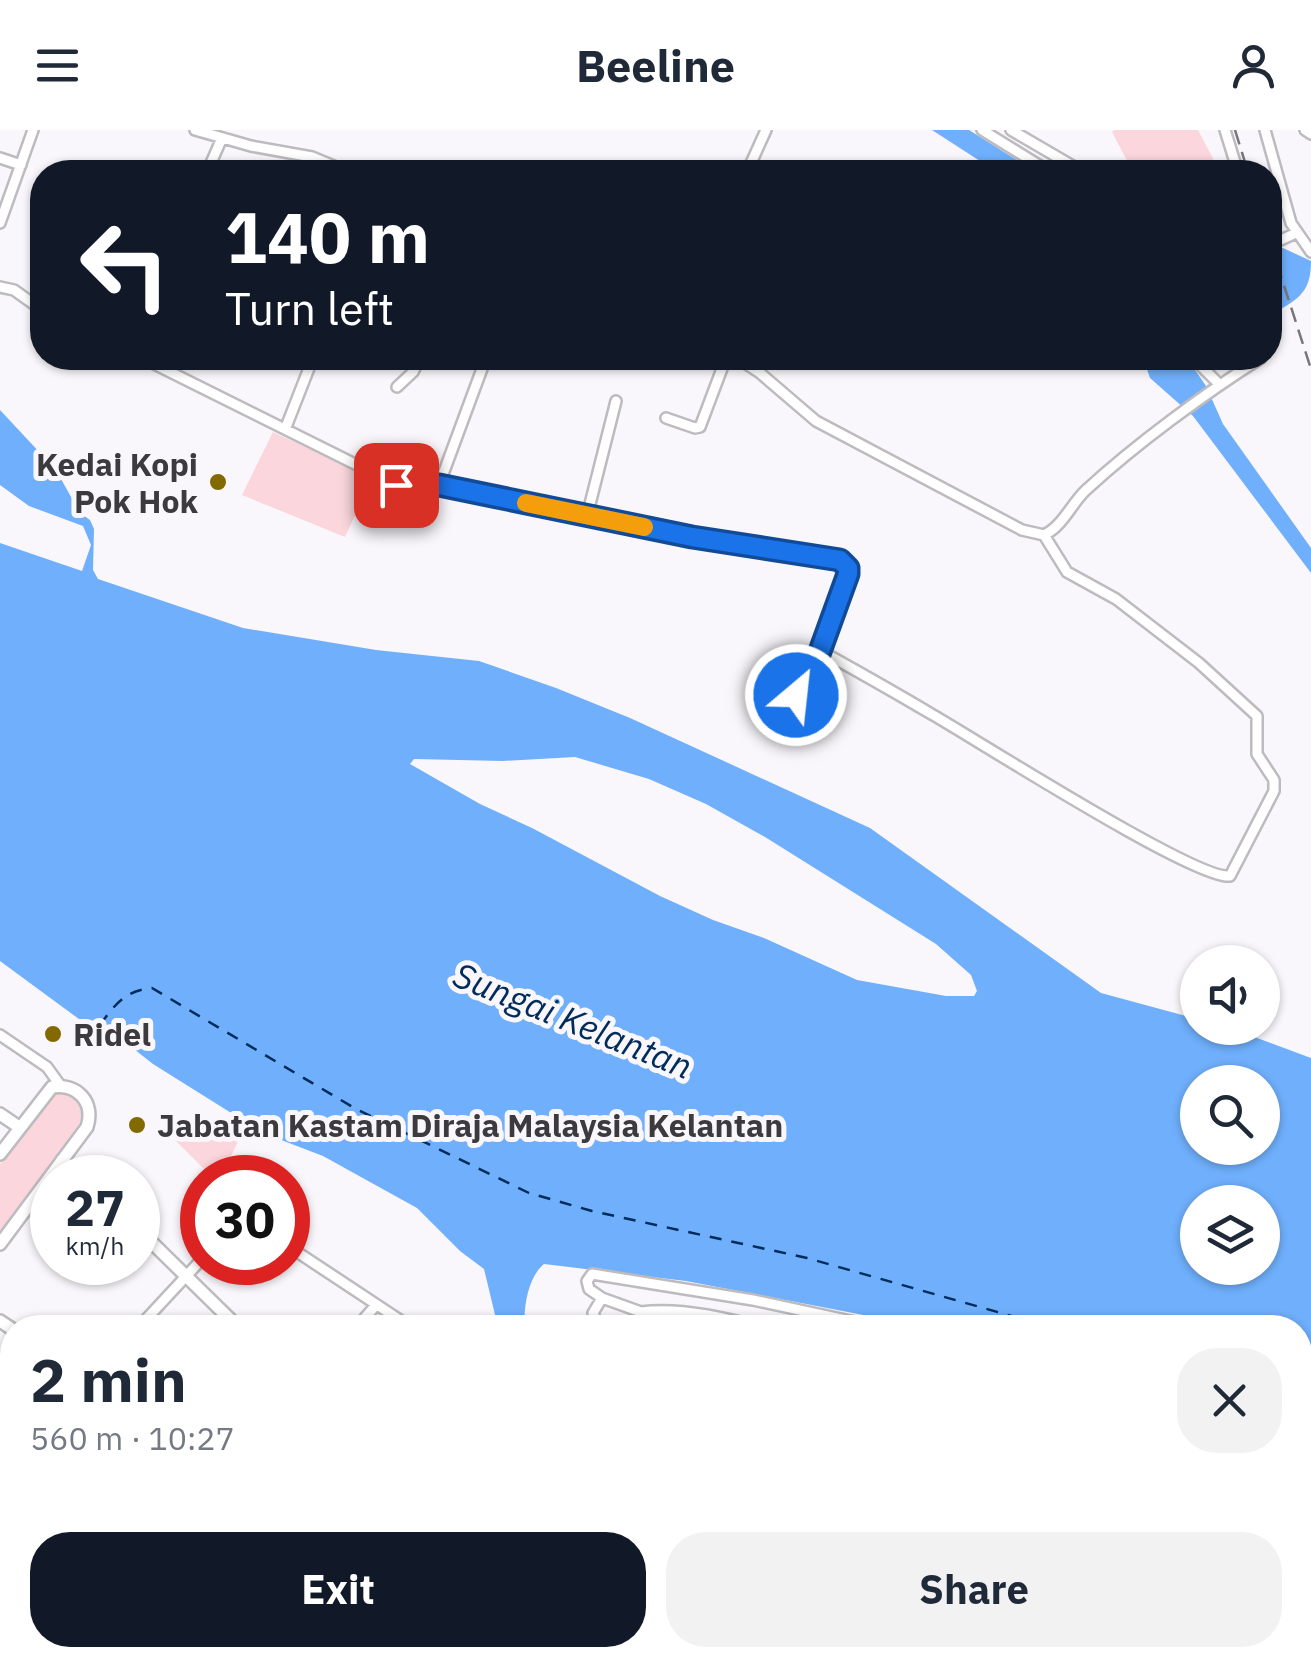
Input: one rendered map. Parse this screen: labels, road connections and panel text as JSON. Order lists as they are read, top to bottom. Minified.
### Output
{"water":["Sungai Kelantan"],"places":["Kedai Kopi Pok Hok","Ridel","Jabatan Kastam Diraja Malaysia Kelantan"],"page":{"header":"Beeline","turn":["140 m","Turn left"],"speed":"27 km/h","limit":"30","heading":["2 min","560 m · 10:27"],"buttons":["Exit","Share"]}}
